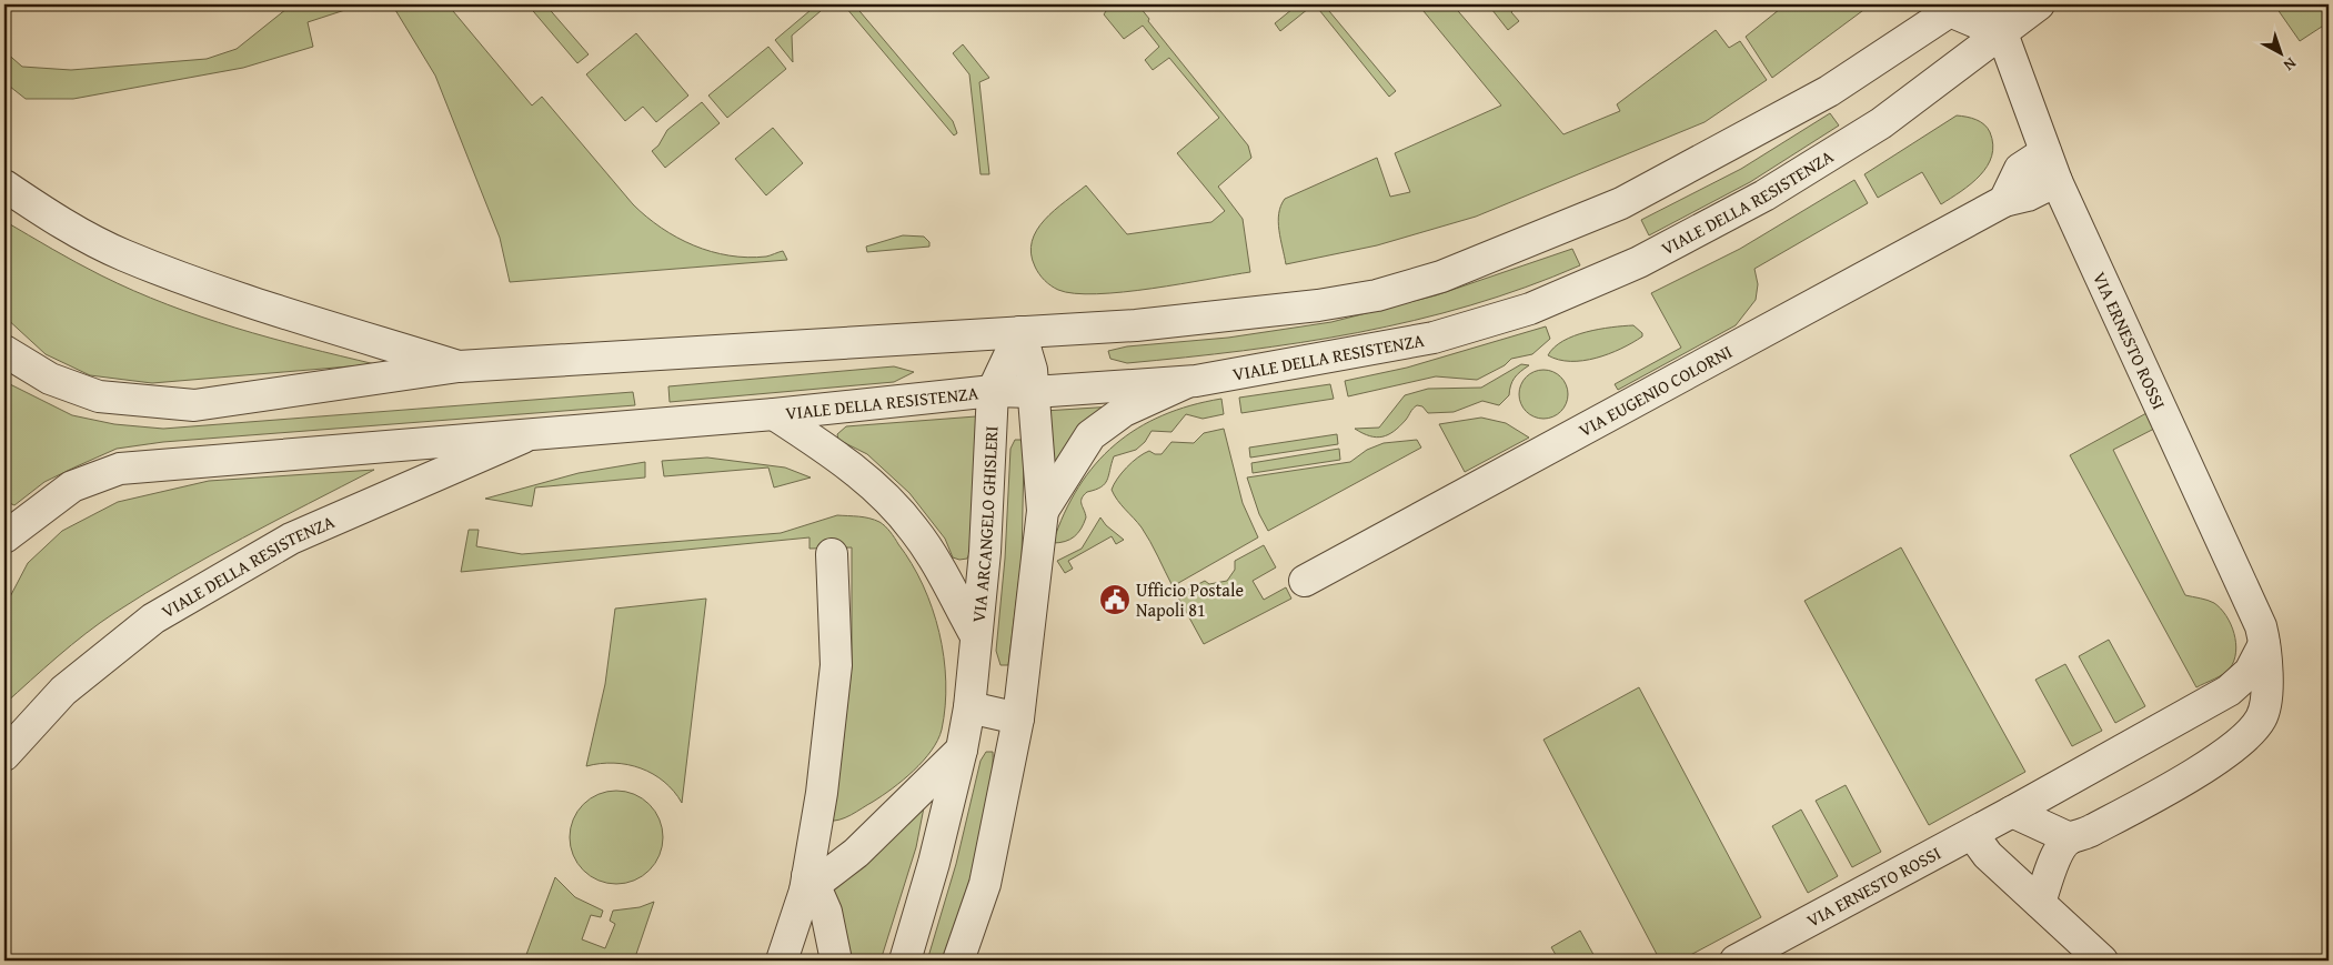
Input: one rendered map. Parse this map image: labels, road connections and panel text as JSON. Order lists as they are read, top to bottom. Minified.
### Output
{"streets":{"street":["VIALE DELLA RESISTENZA","VIA ERNESTO ROSSI","VIA EUGENIO COLORNI","VIA ARCANGELO GHISLERI"]},"crossings":[["VIALE DELLA RESISTENZA","VIA ERNESTO ROSSI"],["VIALE DELLA RESISTENZA","VIA ARCANGELO GHISLERI"],["VIA ERNESTO ROSSI","VIA EUGENIO COLORNI"]],"places":{"public building":["Ufficio Postale Napoli 81"]},"north":"bottom right"}
